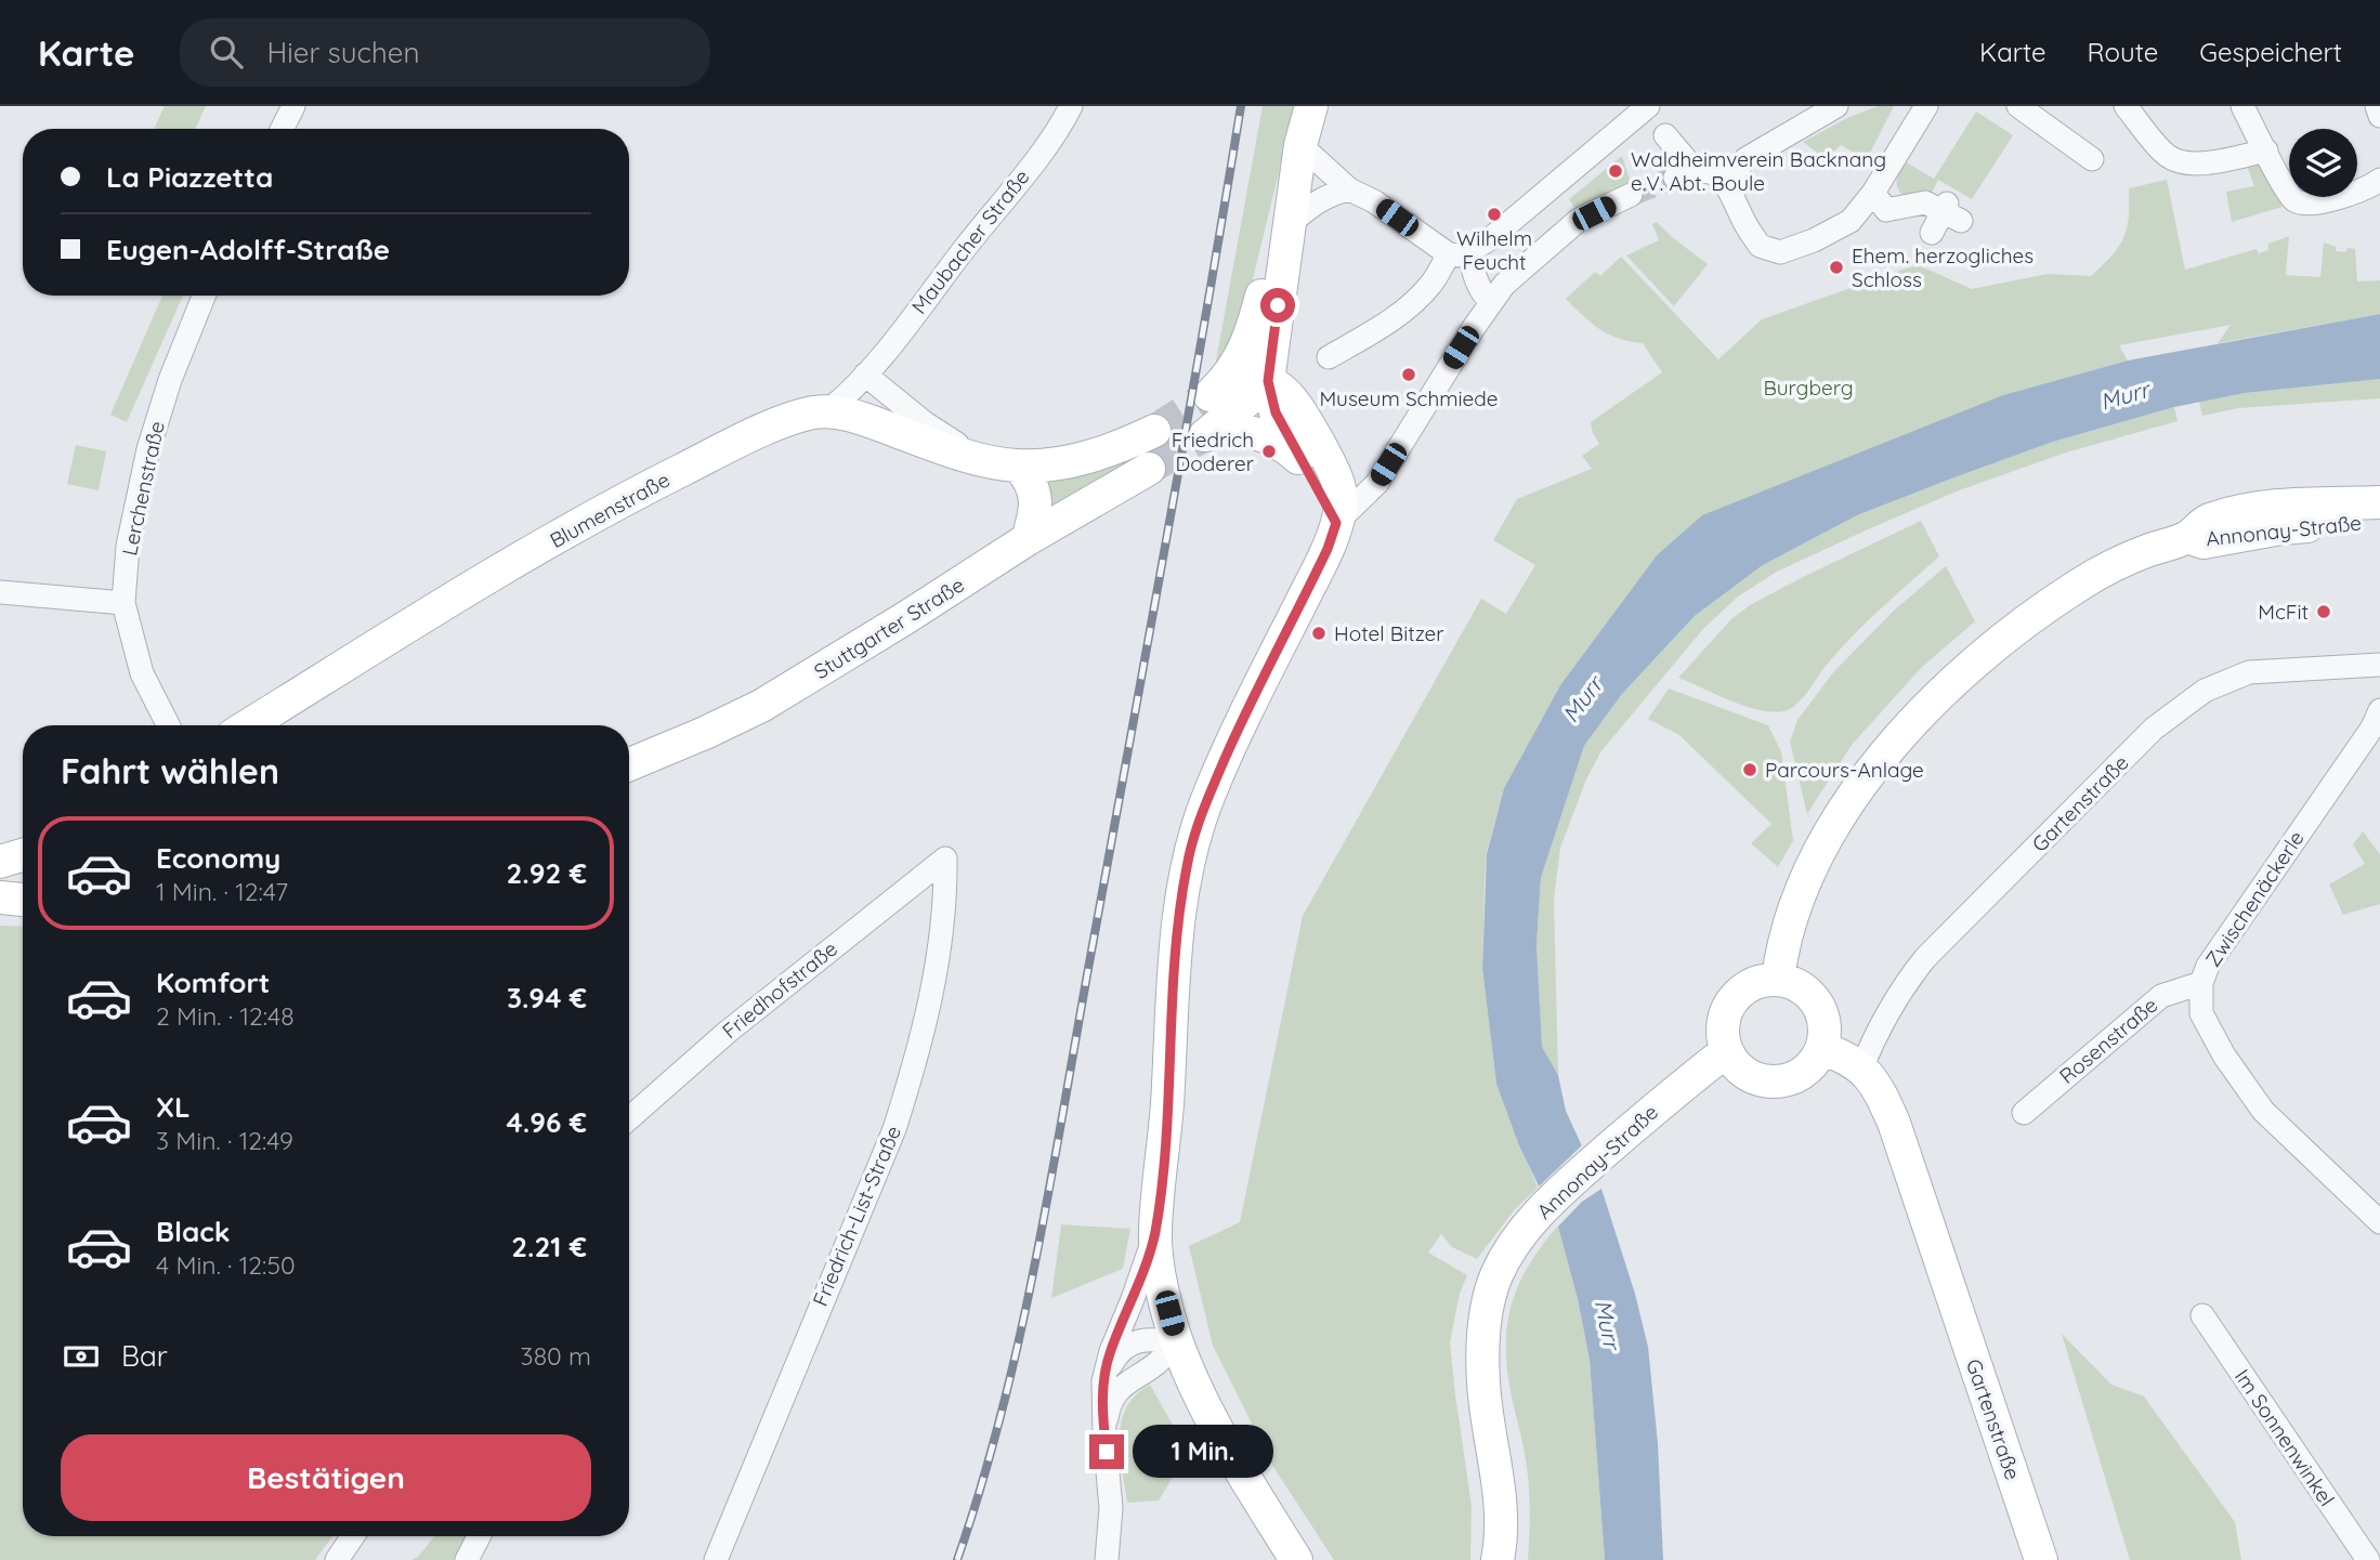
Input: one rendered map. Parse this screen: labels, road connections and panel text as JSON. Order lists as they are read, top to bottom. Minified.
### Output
{"streets":{"street":["Maubacher Straße","Lerchenstraße","Blumenstraße","Annonay-Straße","Stuttgarter Straße","Gartenstraße","Zwischenäckerle","Friedhofstraße","Rosenstraße","Friedrich-List-Straße","Im Sonnenwinkel"]},"crossings":[["Maubacher Straße","Blumenstraße"],["Annonay-Straße","Gartenstraße"],["Zwischenäckerle","Rosenstraße"],["Friedhofstraße","Friedrich-List-Straße"]],"water":["Murr"],"parks":["Burgberg"],"places":["Waldheimverein Backnang e.V. Abt. Boule","Wilhelm Feucht","Ehem. herzogliches Schloss","Museum Schmiede","Friedrich Doderer","McFit","Hotel Bitzer","Parcours-Anlage"],"page":{"header":"Karte","search":"Hier suchen","nav":["Karte","Route","Gespeichert"],"banner":["La Piazzetta","Eugen-Adolff-Straße"],"heading":"Fahrt wählen","list":[{"name":"Economy","note":"1 Min. · 12:47","value":"2.92 €"},{"name":"Komfort","note":"2 Min. · 12:48","value":"3.94 €"},{"name":"XL","note":"3 Min. · 12:49","value":"4.96 €"},{"name":"Black","note":"4 Min. · 12:50","value":"2.21 €"}],"pay":["Bar","380 m"],"buttons":"Bestätigen","bubble":"1 Min."}}
